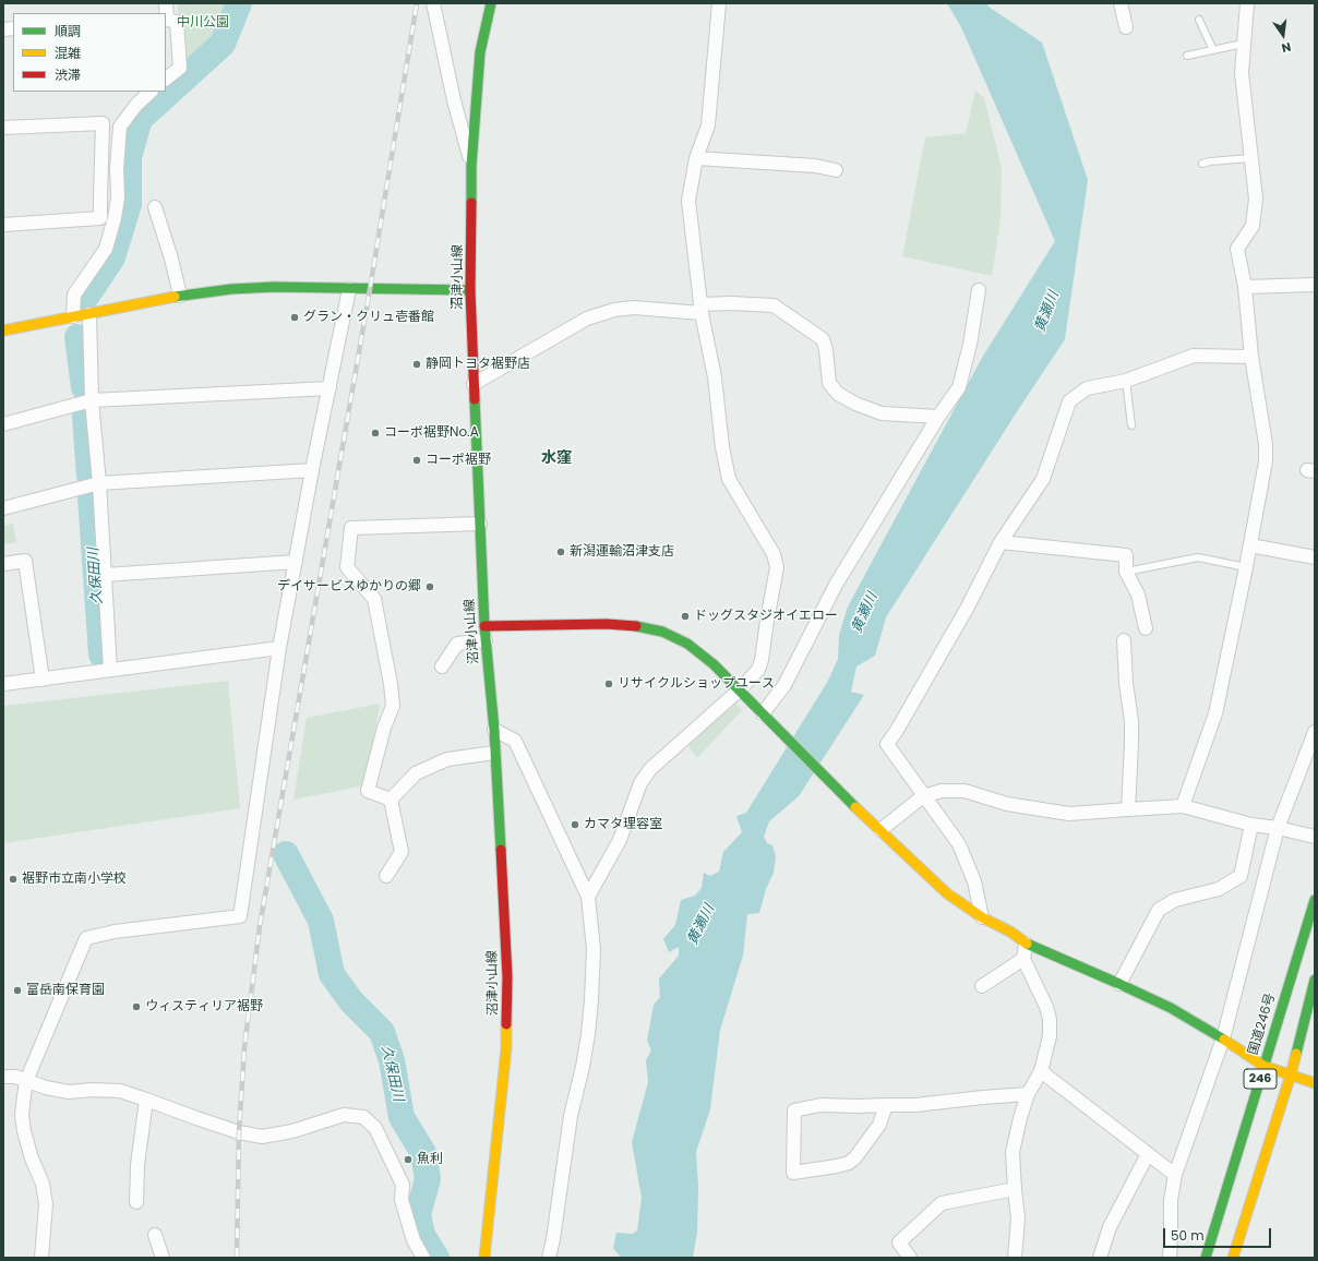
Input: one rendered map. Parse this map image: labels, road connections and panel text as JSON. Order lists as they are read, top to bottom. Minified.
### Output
{"streets":{"main road":["沼津小山線","国道246号","246"]},"districts":["水窪"],"water":["黄瀬川","久保田川"],"parks":["中川公園"],"places":["グラン・クリュ壱番館","静岡トヨタ裾野店","コーポ裾野No.A","コーポ裾野","新潟運輸沼津支店","デイサービスゆかりの郷","ドッグスタジオイエロー","リサイクルショップユース","カマタ理容室","裾野市立南小学校","富岳南保育園","ウィスティリア裾野","魚利"],"legend":["順調","混雑","渋滞"],"scale_bar":"50 m","north":"bottom"}
